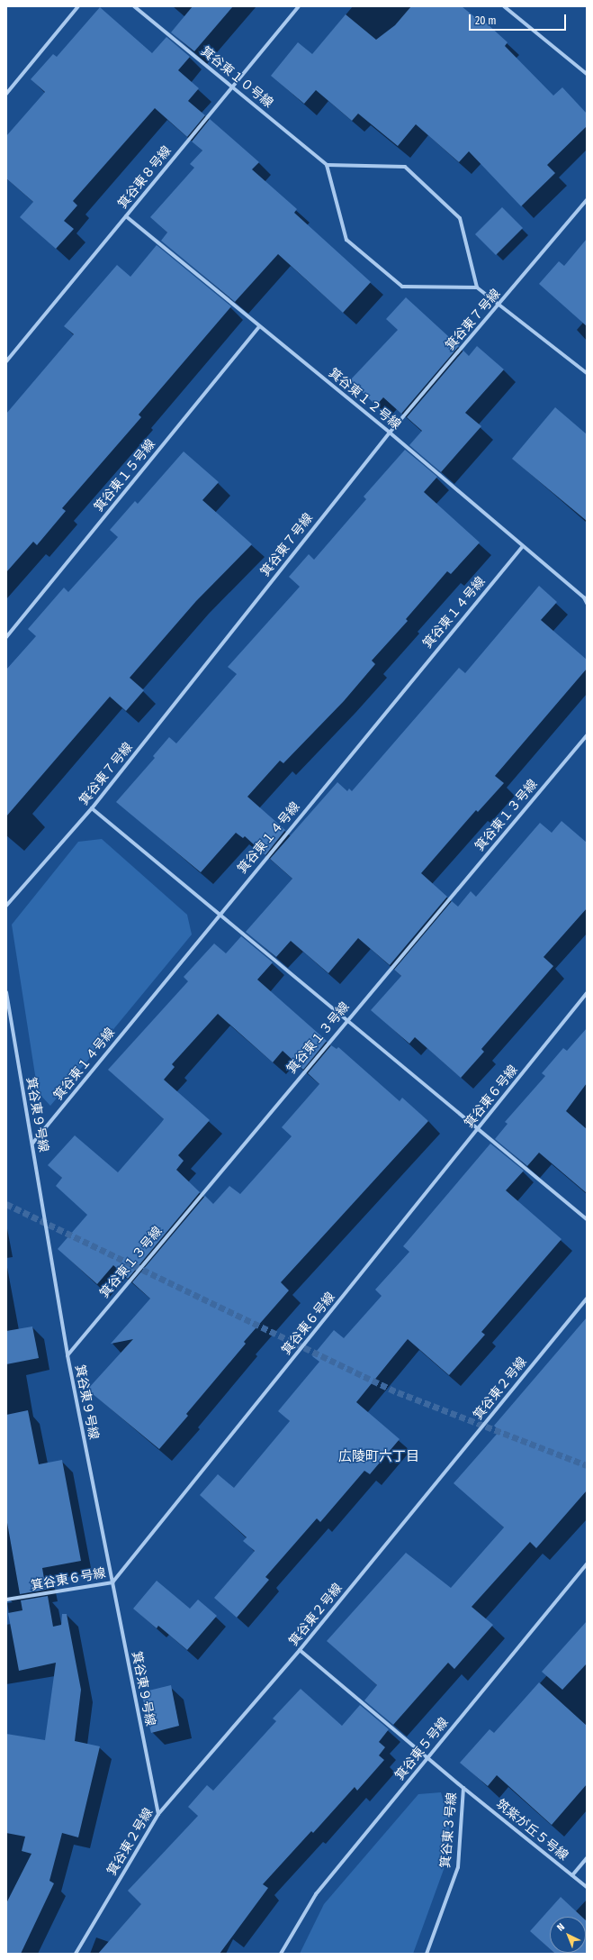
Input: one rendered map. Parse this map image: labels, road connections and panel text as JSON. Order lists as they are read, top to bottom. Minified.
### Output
{"streets":{"street":["箕谷東１０号線","箕谷東８号線","箕谷東７号線","箕谷東１２号線","箕谷東１５号線","箕谷東１４号線","箕谷東１３号線","箕谷東６号線","箕谷東９号線","箕谷東２号線","箕谷東５号線","箕谷東３号線","筑紫が丘５号線"]},"crossings":[["箕谷東１０号線","箕谷東８号線"],["箕谷東８号線","箕谷東１２号線"],["箕谷東７号線","箕谷東１２号線"],["箕谷東１２号線","箕谷東１５号線"],["箕谷東１２号線","箕谷東１４号線"],["箕谷東１４号線","箕谷東９号線"],["箕谷東１３号線","箕谷東９号線"],["箕谷東６号線","箕谷東９号線"],["箕谷東９号線","箕谷東２号線"],["箕谷東２号線","箕谷東３号線"],["箕谷東５号線","箕谷東３号線"],["箕谷東３号線","筑紫が丘５号線"]],"districts":["広陵町六丁目"],"scale_bar":"20 m","north":"top left"}
